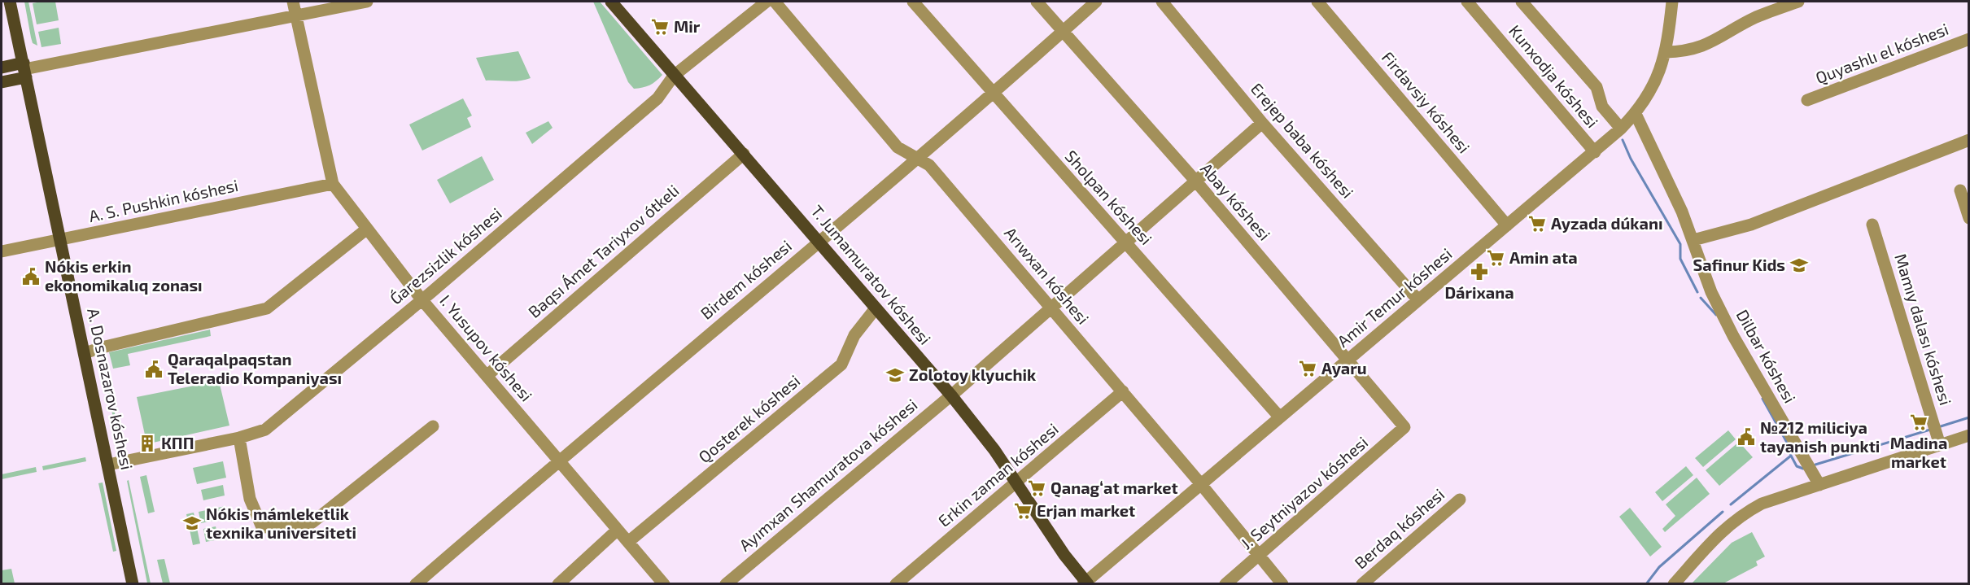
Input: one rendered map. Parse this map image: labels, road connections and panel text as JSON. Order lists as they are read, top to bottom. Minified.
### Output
{"streets":{"main road":["T. Jumamuratov kóshesi","A. Dosnazarov kóshesi"],"street":["Quyashlı el kóshesi","Kunxodja kóshesi","Firdavsiy kóshesi","Erejep baba kóshesi","Sholpan kóshesi","A. S. Pushkin kóshesi","Abay kóshesi","Baqsı Ámet Tariyxov ótkeli","Ǵarezsizlik kóshesi","Arıwxan kóshesi","Birdem kóshesi","Amir Temur kóshesi","Mamıy dalası kóshesi","I. Yusupov kóshesi","Dilbar kóshesi","Qosterek kóshesi","Ayımxan Shamuratova kóshesi","Erkin zaman kóshesi","J. Seytniyazov kóshesi","Berdaq kóshesi"]},"crossings":[["Kunxodja kóshesi","Amir Temur kóshesi"],["Firdavsiy kóshesi","Amir Temur kóshesi"],["Erejep baba kóshesi","Amir Temur kóshesi"],["Erejep baba kóshesi","Ayımxan Shamuratova kóshesi"],["Sholpan kóshesi","Birdem kóshesi"],["Sholpan kóshesi","Amir Temur kóshesi"],["Sholpan kóshesi","Ayımxan Shamuratova kóshesi"],["A. S. Pushkin kóshesi","I. Yusupov kóshesi"],["A. S. Pushkin kóshesi","A. Dosnazarov kóshesi"],["Abay kóshesi","Birdem kóshesi"],["Abay kóshesi","Amir Temur kóshesi"],["Abay kóshesi","Ayımxan Shamuratova kóshesi"],["Abay kóshesi","J. Seytniyazov kóshesi"],["Baqsı Ámet Tariyxov ótkeli","T. Jumamuratov kóshesi"],["Baqsı Ámet Tariyxov ótkeli","I. Yusupov kóshesi"],["Ǵarezsizlik kóshesi","T. Jumamuratov kóshesi"],["Ǵarezsizlik kóshesi","I. Yusupov kóshesi"],["Ǵarezsizlik kóshesi","A. Dosnazarov kóshesi"],["T. Jumamuratov kóshesi","Birdem kóshesi"],["T. Jumamuratov kóshesi","Amir Temur kóshesi"],["T. Jumamuratov kóshesi","Qosterek kóshesi"],["T. Jumamuratov kóshesi","Ayımxan Shamuratova kóshesi"],["T. Jumamuratov kóshesi","Erkin zaman kóshesi"],["Arıwxan kóshesi","Birdem kóshesi"],["Arıwxan kóshesi","Amir Temur kóshesi"],["Arıwxan kóshesi","Ayımxan Shamuratova kóshesi"],["Arıwxan kóshesi","Erkin zaman kóshesi"],["Arıwxan kóshesi","J. Seytniyazov kóshesi"],["Birdem kóshesi","I. Yusupov kóshesi"],["Amir Temur kóshesi","Dilbar kóshesi"],["I. Yusupov kóshesi","Qosterek kóshesi"]],"places":{"supermarket":["Mir","Ayzada dúkanı","Amin ata","Ayaru","Madina market","Qanagʻat market","Erjan market"],"school or university":["Safinur Kids","Zolotoy klyuchik","Nókis mámleketlik texnika universiteti"],"pharmacy":["Dárixana"],"public building":["Nókis erkin ekonomikalıq zonası","Qaraqalpaqstan Teleradio Kompaniyası","№212 miliciya tayanish punkti"],"building":["КПП"]}}
